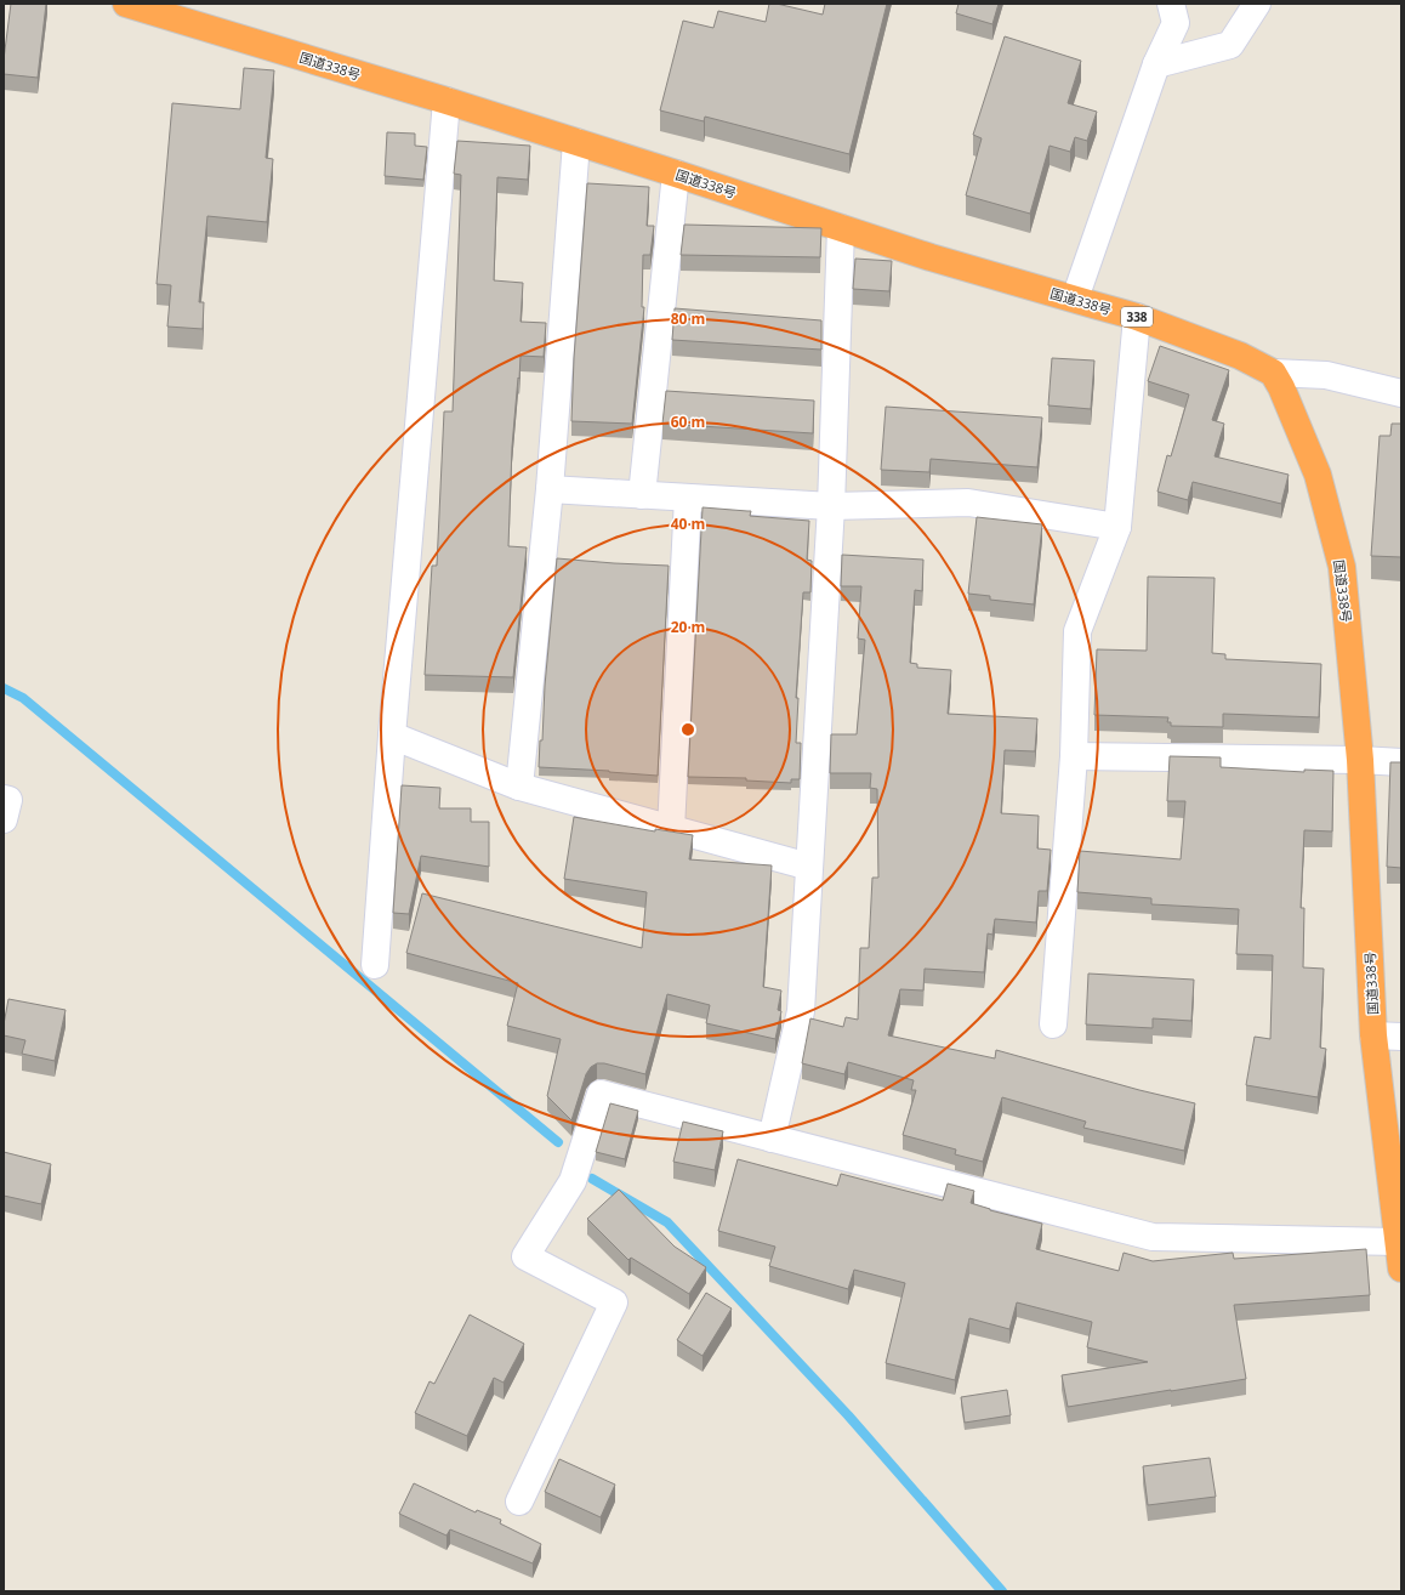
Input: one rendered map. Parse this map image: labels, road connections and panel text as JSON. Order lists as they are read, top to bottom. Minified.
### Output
{"streets":{"highway":["国道338号","338"]},"rings":["80 m","60 m","40 m","20 m"]}
